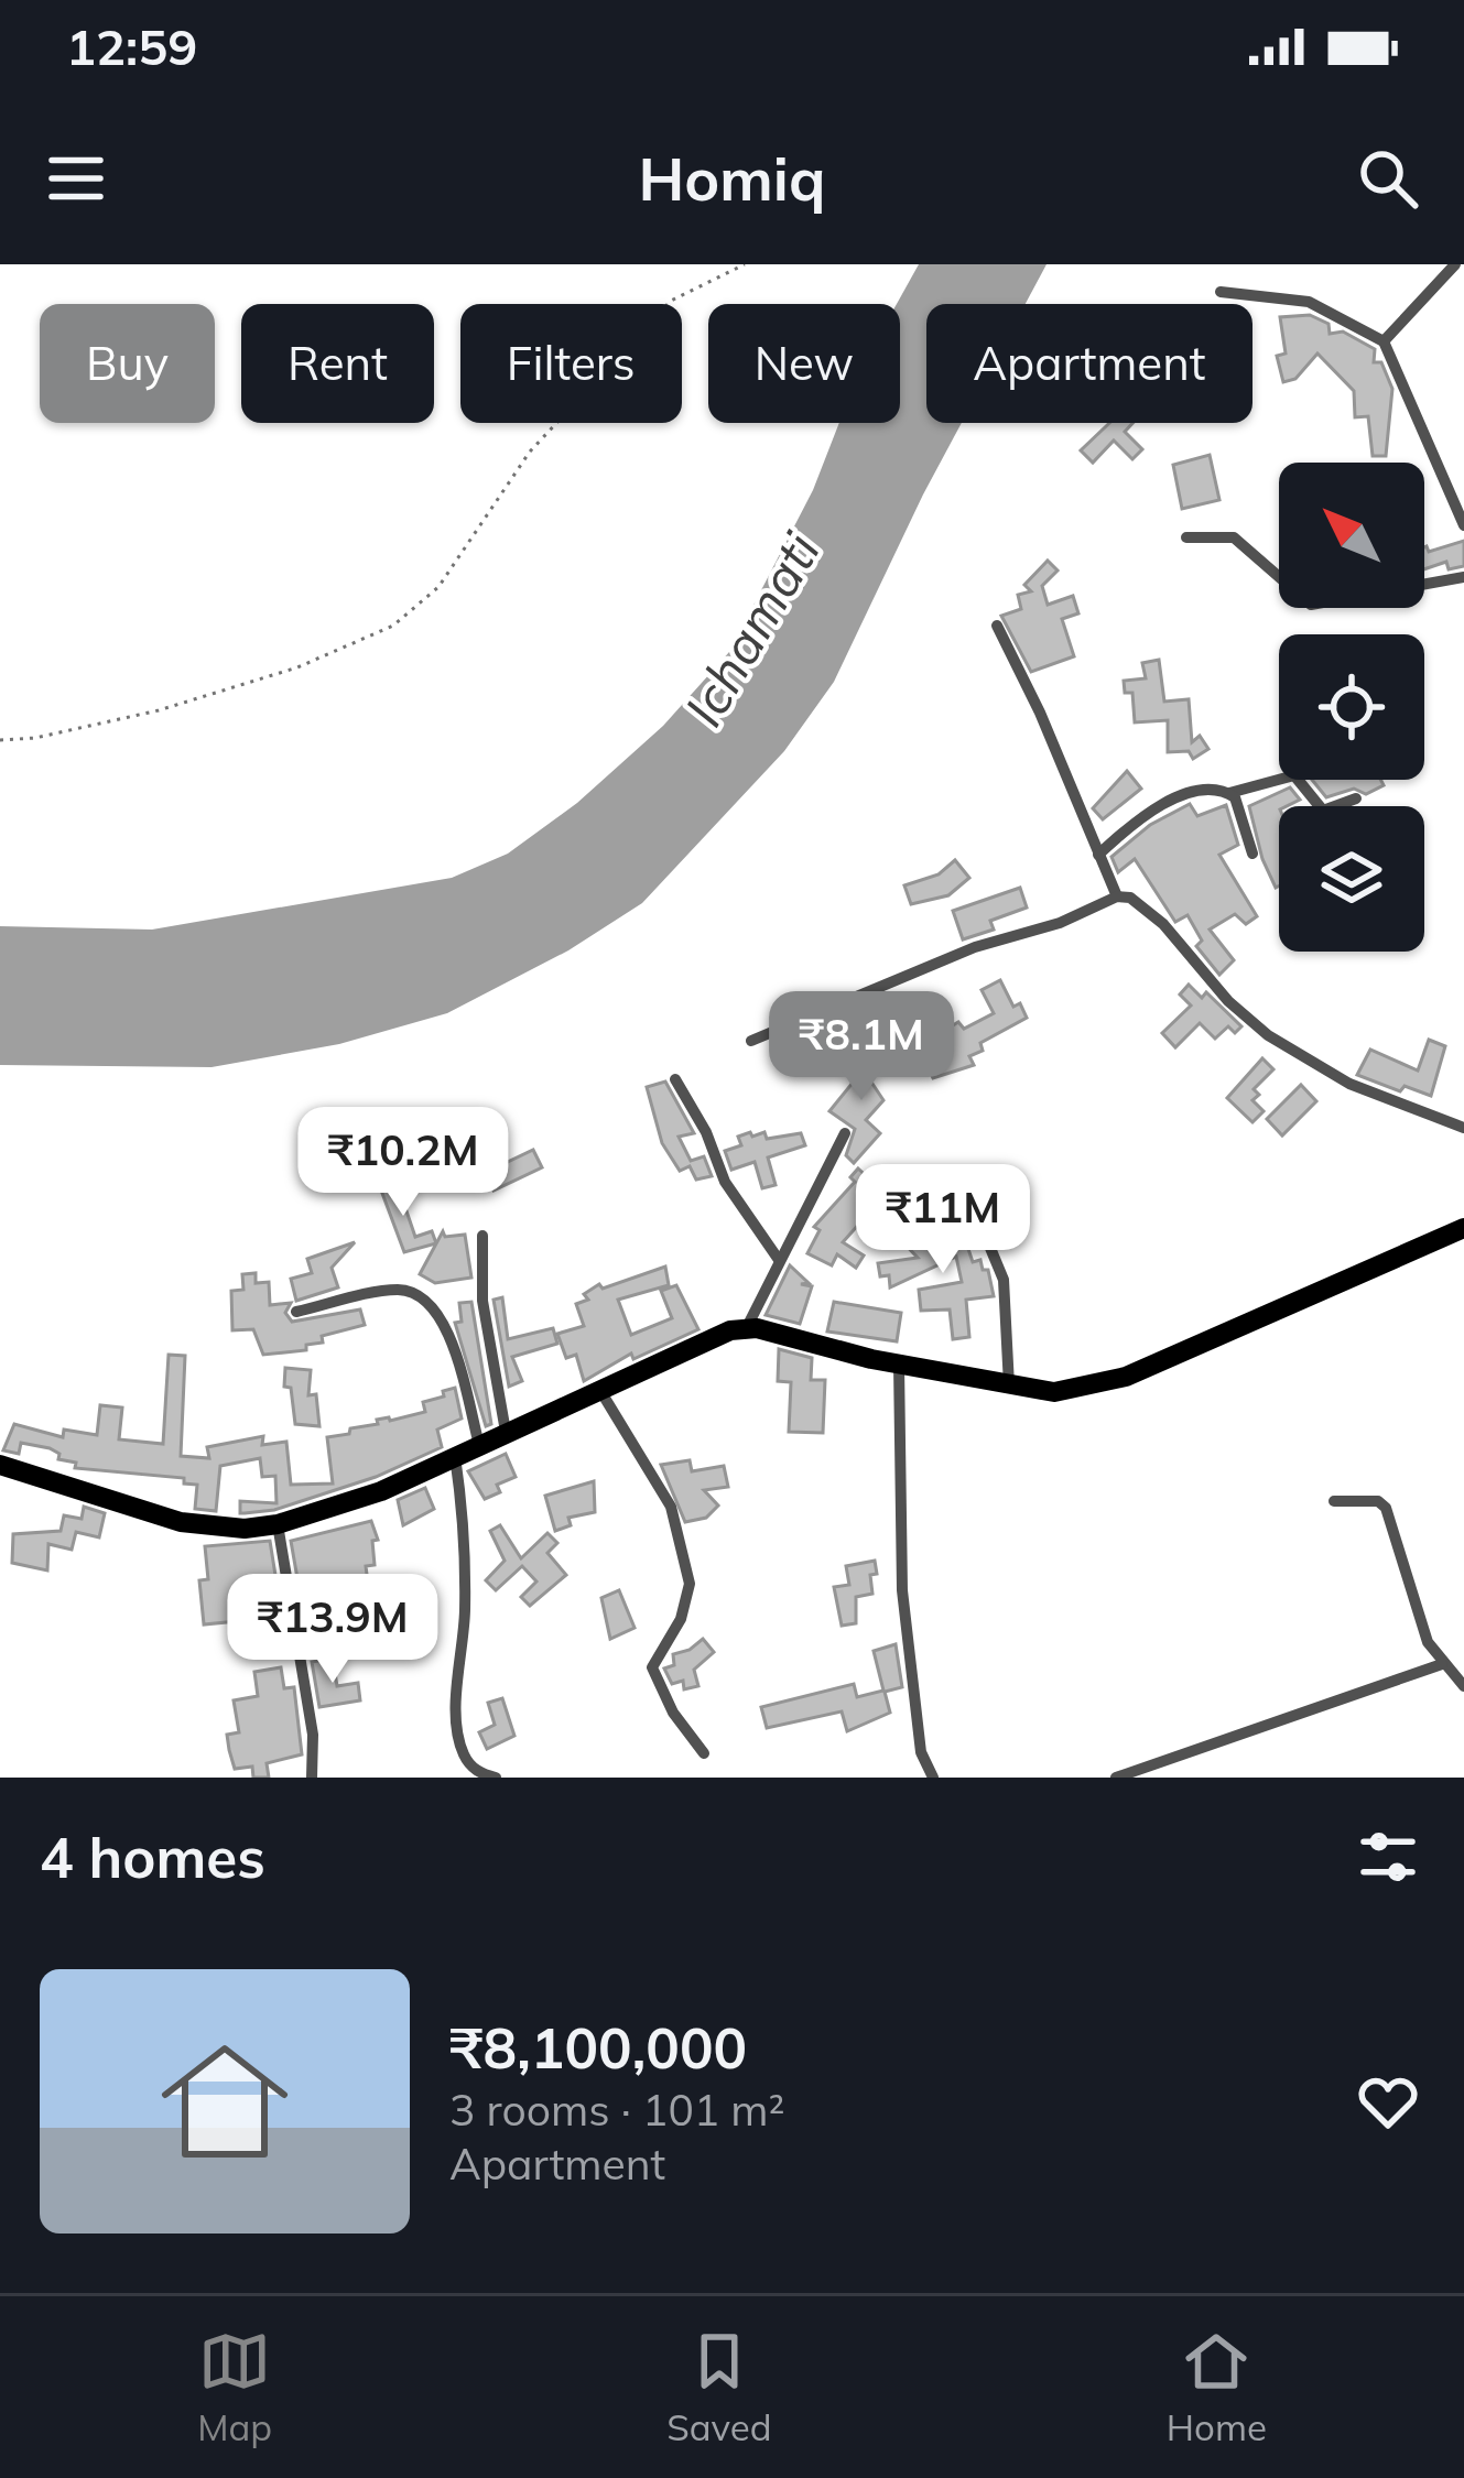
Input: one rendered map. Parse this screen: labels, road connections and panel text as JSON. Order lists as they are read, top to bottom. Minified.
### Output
{"water":["Ichamati"],"north":"top left","page":{"status":"12:59","header":"Homiq","chip":["Buy","Rent","Filters","New","Apartment"],"price":["₹8.1M","₹10.2M","₹11M","₹13.9M"],"heading":"4 homes","list":[{"name":"₹8,100,000","note":"3 rooms · 101 m² · Apartment"}],"tabs":["Map","Saved","Home"]}}
